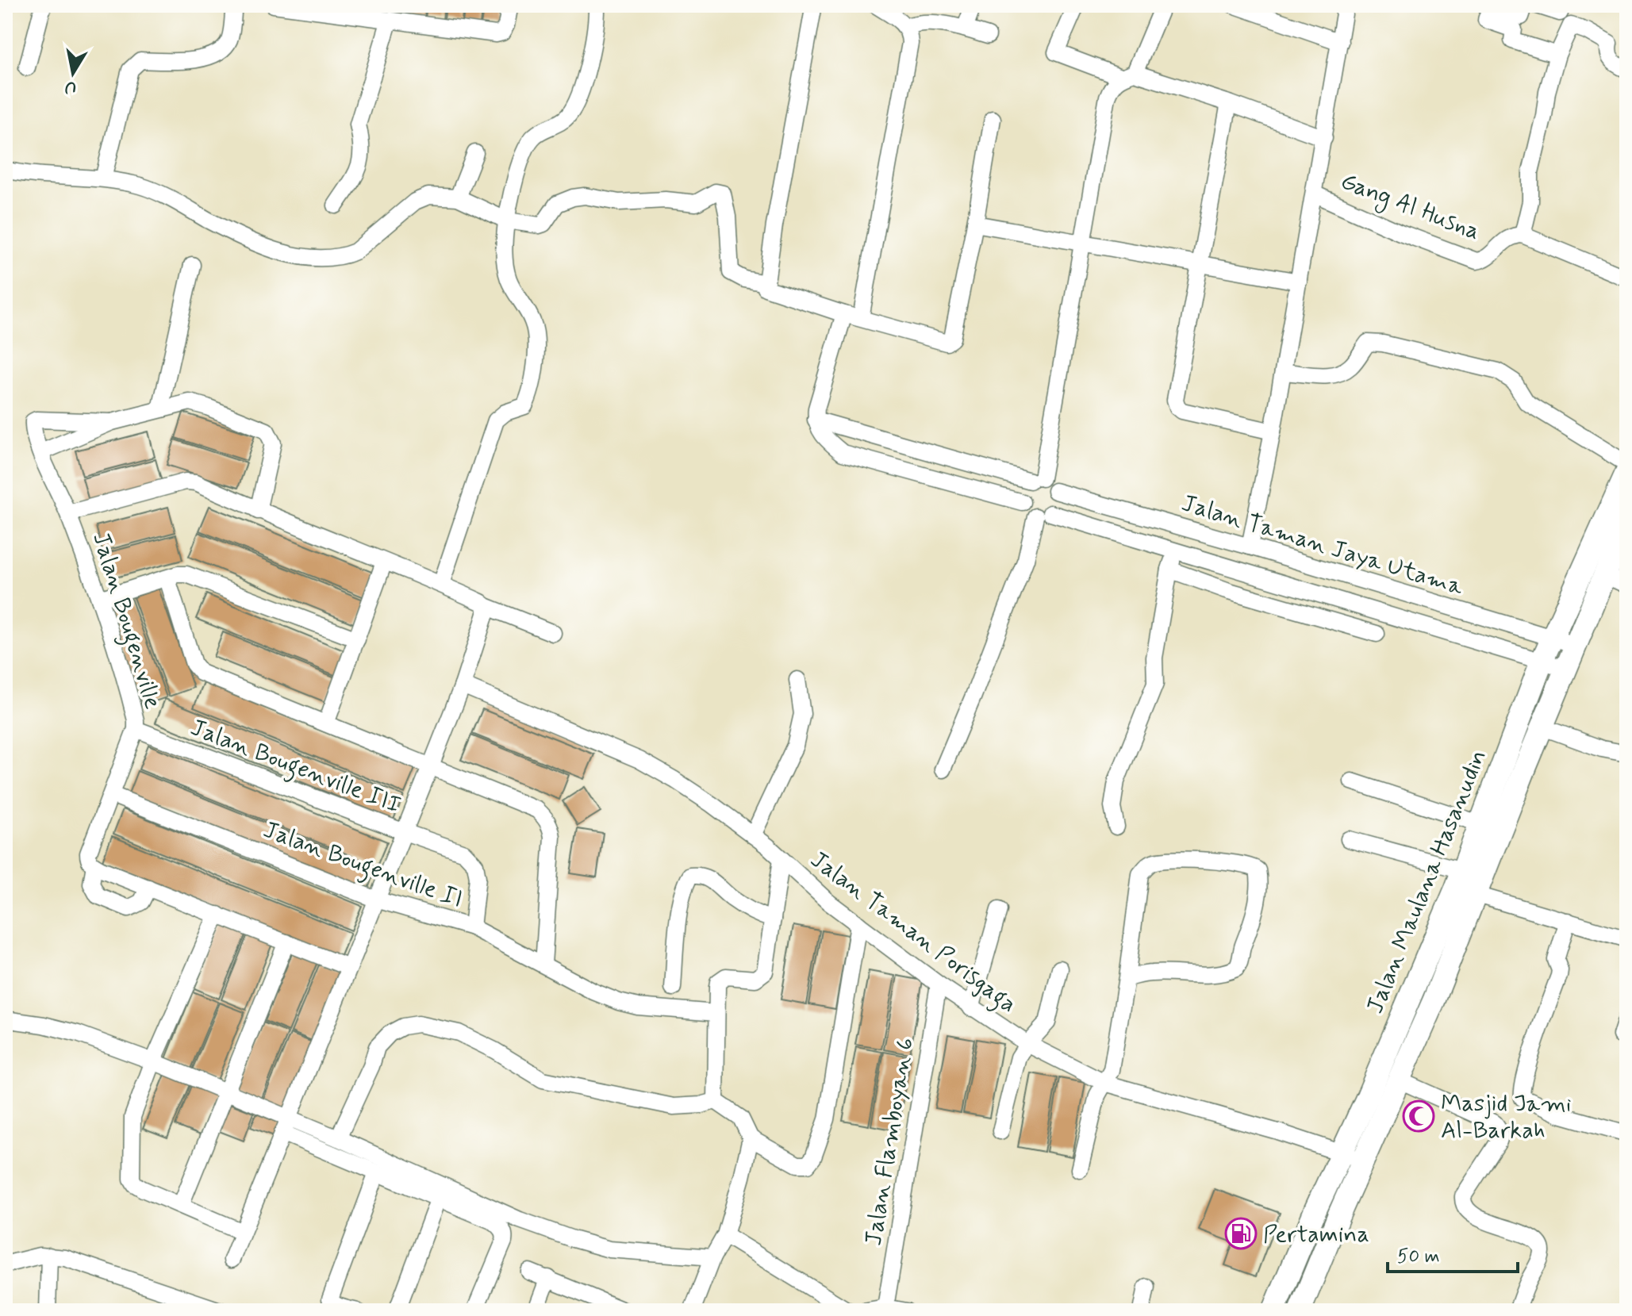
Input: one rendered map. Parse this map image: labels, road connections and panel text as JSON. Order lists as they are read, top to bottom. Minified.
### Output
{"streets":{"street":["Gang Al Husna","Jalan Taman Jaya Utama","Jalan Bougenville","Jalan Bougenville III","Jalan Bougenville II","Jalan Maulana Hasanudin","Jalan Taman Porisgaga","Jalan Flamboyan 6"]},"crossings":[["Jalan Taman Jaya Utama","Jalan Maulana Hasanudin"],["Jalan Bougenville","Jalan Bougenville III"],["Jalan Bougenville","Jalan Bougenville II"],["Jalan Bougenville III","Jalan Bougenville II"],["Jalan Maulana Hasanudin","Jalan Taman Porisgaga"],["Jalan Taman Porisgaga","Jalan Flamboyan 6"]],"places":{"mosque":["Masjid Jami Al-Barkah"],"fuel station":["Pertamina"]},"scale_bar":"50 m","north":"bottom"}
